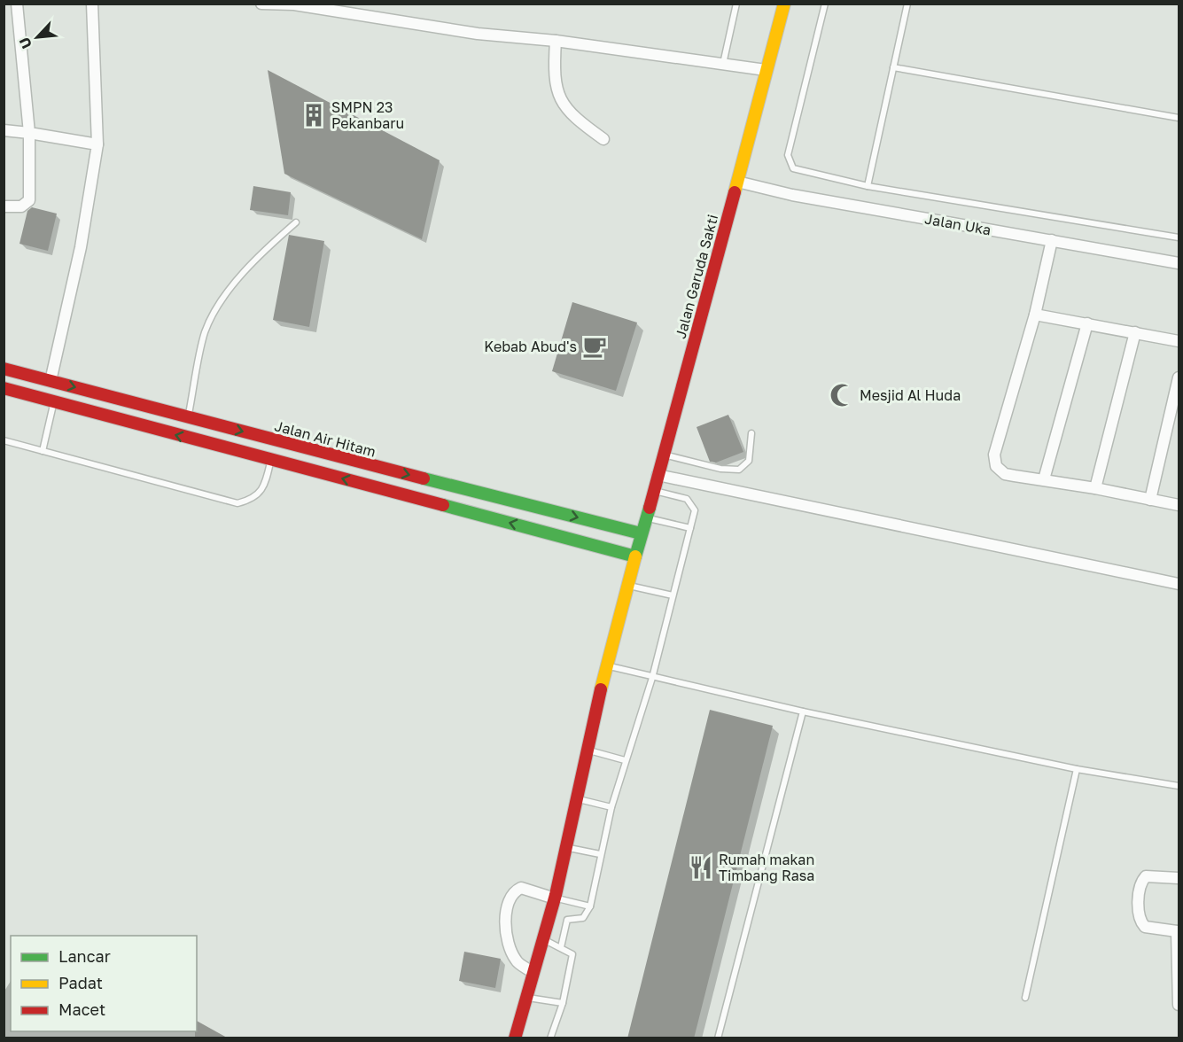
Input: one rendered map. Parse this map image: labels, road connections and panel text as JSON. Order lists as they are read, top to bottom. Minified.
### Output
{"streets":{"main road":["Jalan Garuda Sakti","Jalan Air Hitam"],"street":["Jalan Uka"]},"crossings":[["Jalan Uka","Jalan Garuda Sakti"],["Jalan Garuda Sakti","Jalan Air Hitam"]],"places":{"building":["SMPN 23 Pekanbaru"],"cafe":["Kebab Abud's"],"mosque":["Mesjid Al Huda"],"restaurant":["Rumah makan Timbang Rasa"]},"legend":["Lancar","Padat","Macet"],"north":"bottom left"}
